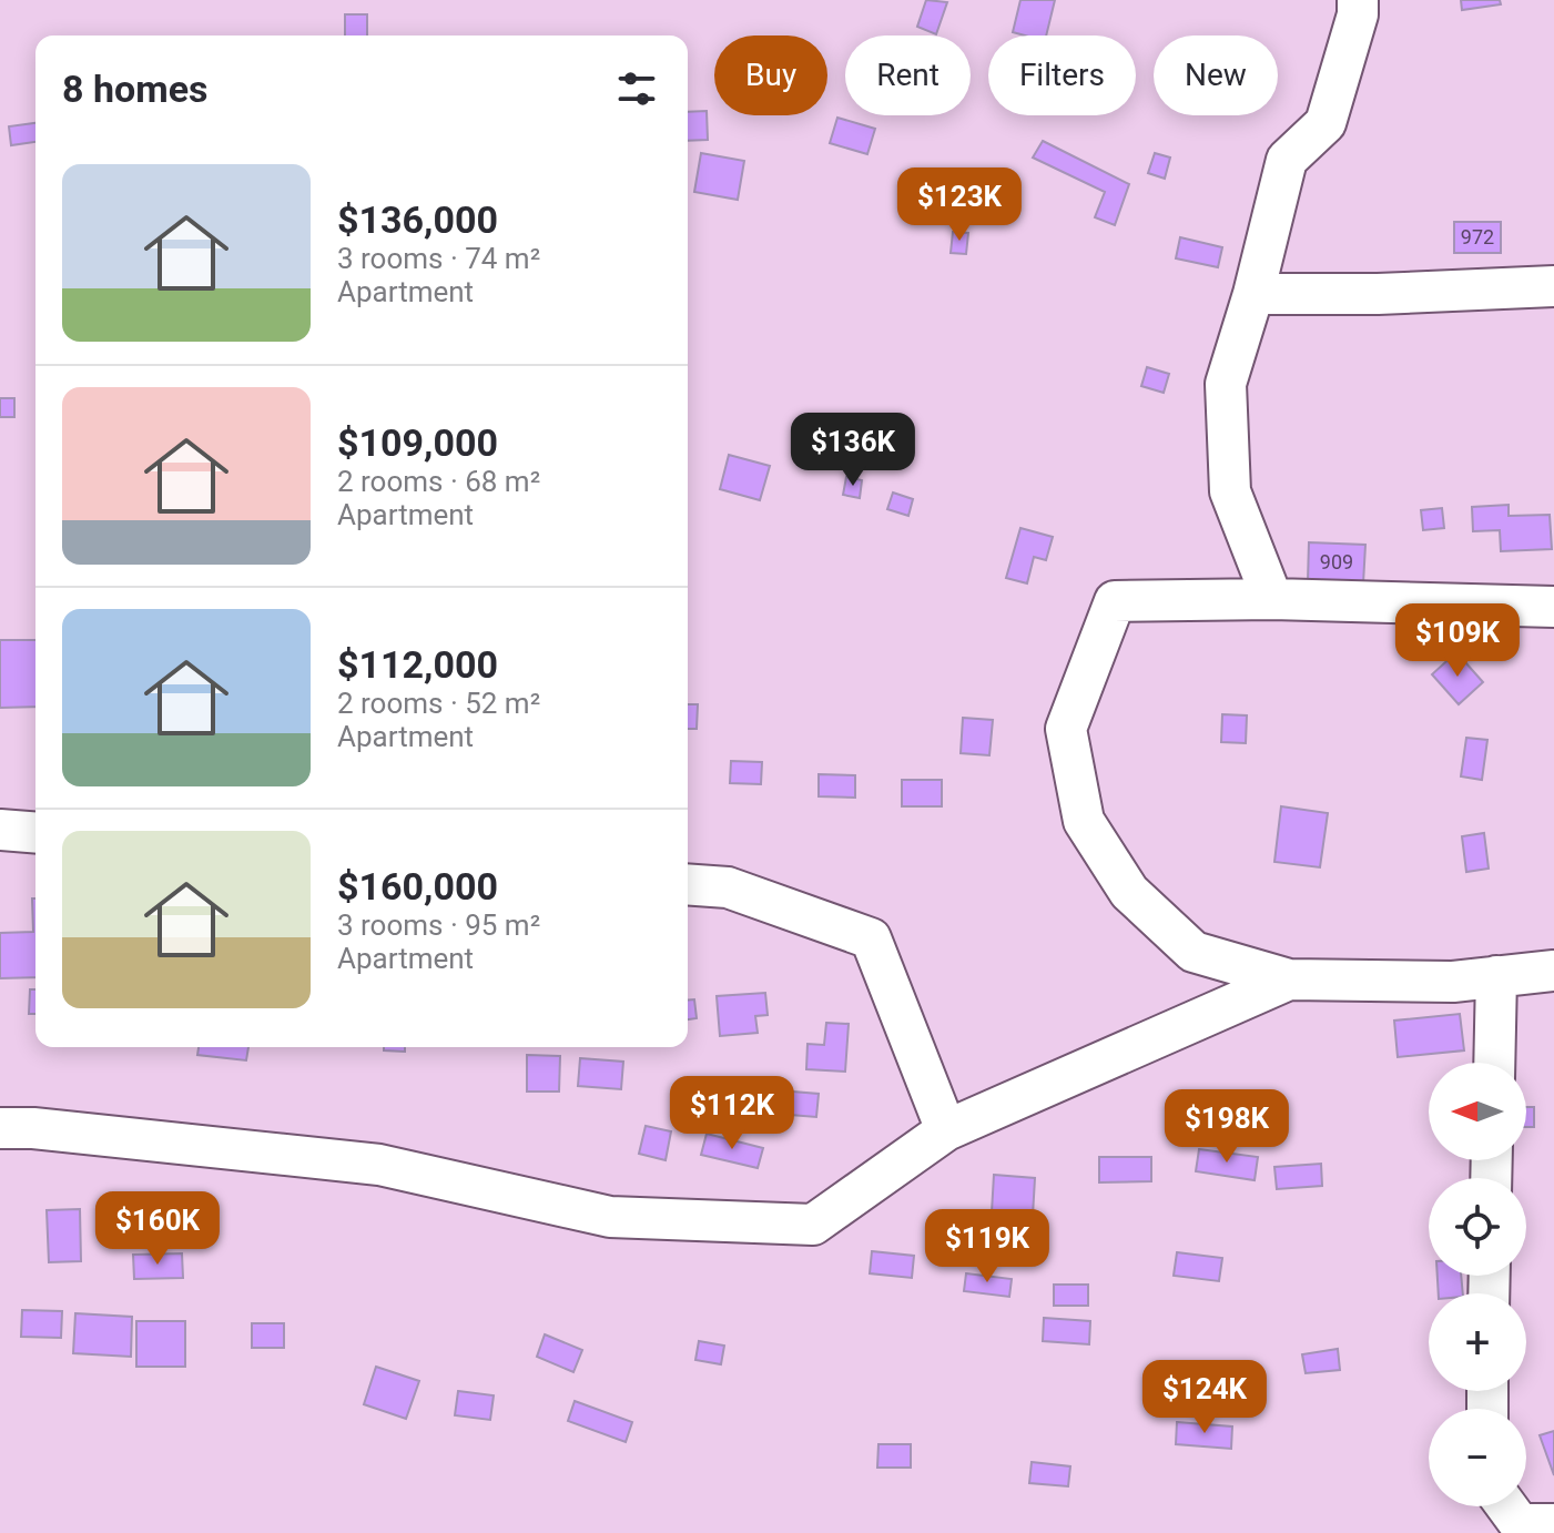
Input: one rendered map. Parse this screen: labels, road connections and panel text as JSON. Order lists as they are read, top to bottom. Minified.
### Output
{"house_numbers":["972","909"],"north":"left","page":{"chip":["Buy","Rent","Filters","New"],"heading":"8 homes","list":[{"name":"$136,000","note":"3 rooms · 74 m² · Apartment"},{"name":"$109,000","note":"2 rooms · 68 m² · Apartment"},{"name":"$112,000","note":"2 rooms · 52 m² · Apartment"},{"name":"$160,000","note":"3 rooms · 95 m² · Apartment"}],"price":["$123K","$136K","$109K","$112K","$198K","$160K","$119K","$124K"],"map_buttons":["+","−"]}}
